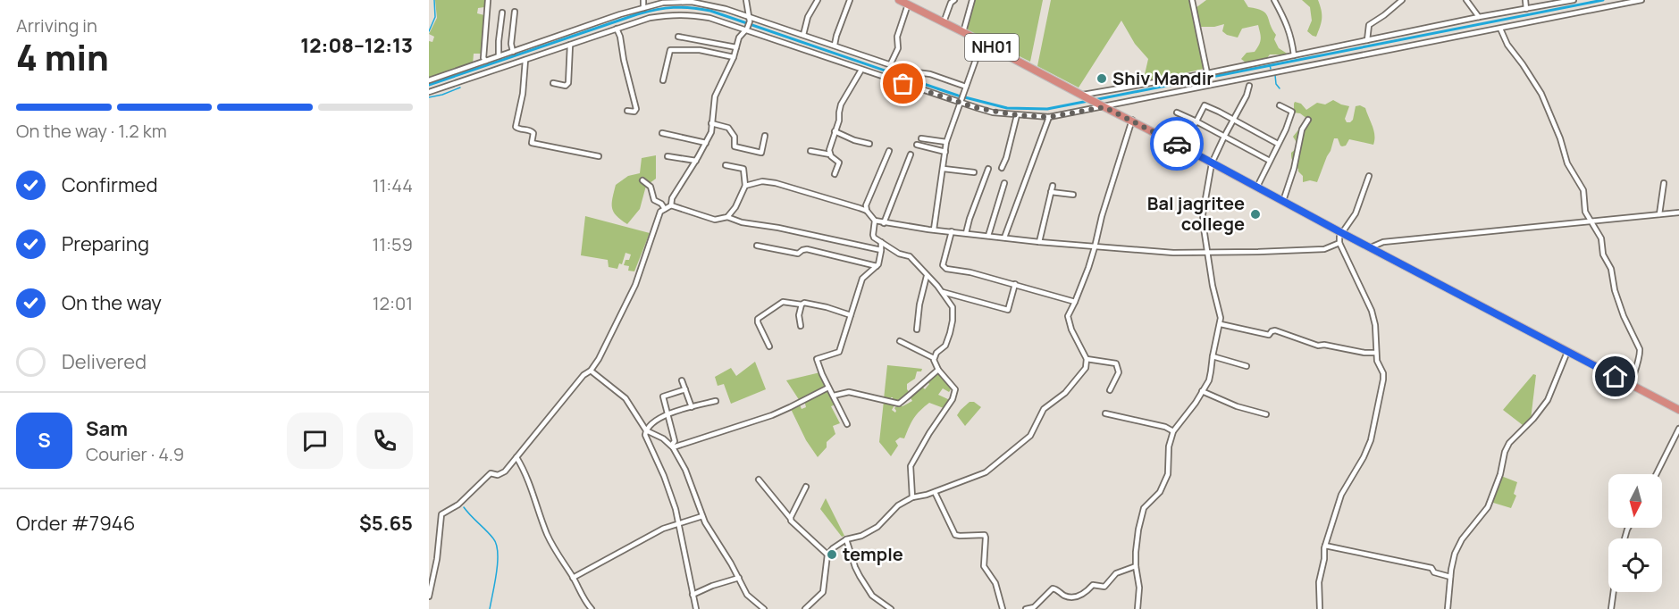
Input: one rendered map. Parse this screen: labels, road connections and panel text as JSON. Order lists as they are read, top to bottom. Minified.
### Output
{"streets":{"highway":["NH01"]},"places":["Shiv Mandir","Bal jagritee college","temple"],"north":"bottom","page":{"heading":["4 min","Arriving in","12:08–12:13"],"panel":["Sam","Courier · 4.9","Order #7946","$5.65"],"bar":"On the way · 1.2 km","list":[["Confirmed","11:44"],["Preparing","11:59"],["On the way","12:01"],"Delivered"],"round":"S"}}
